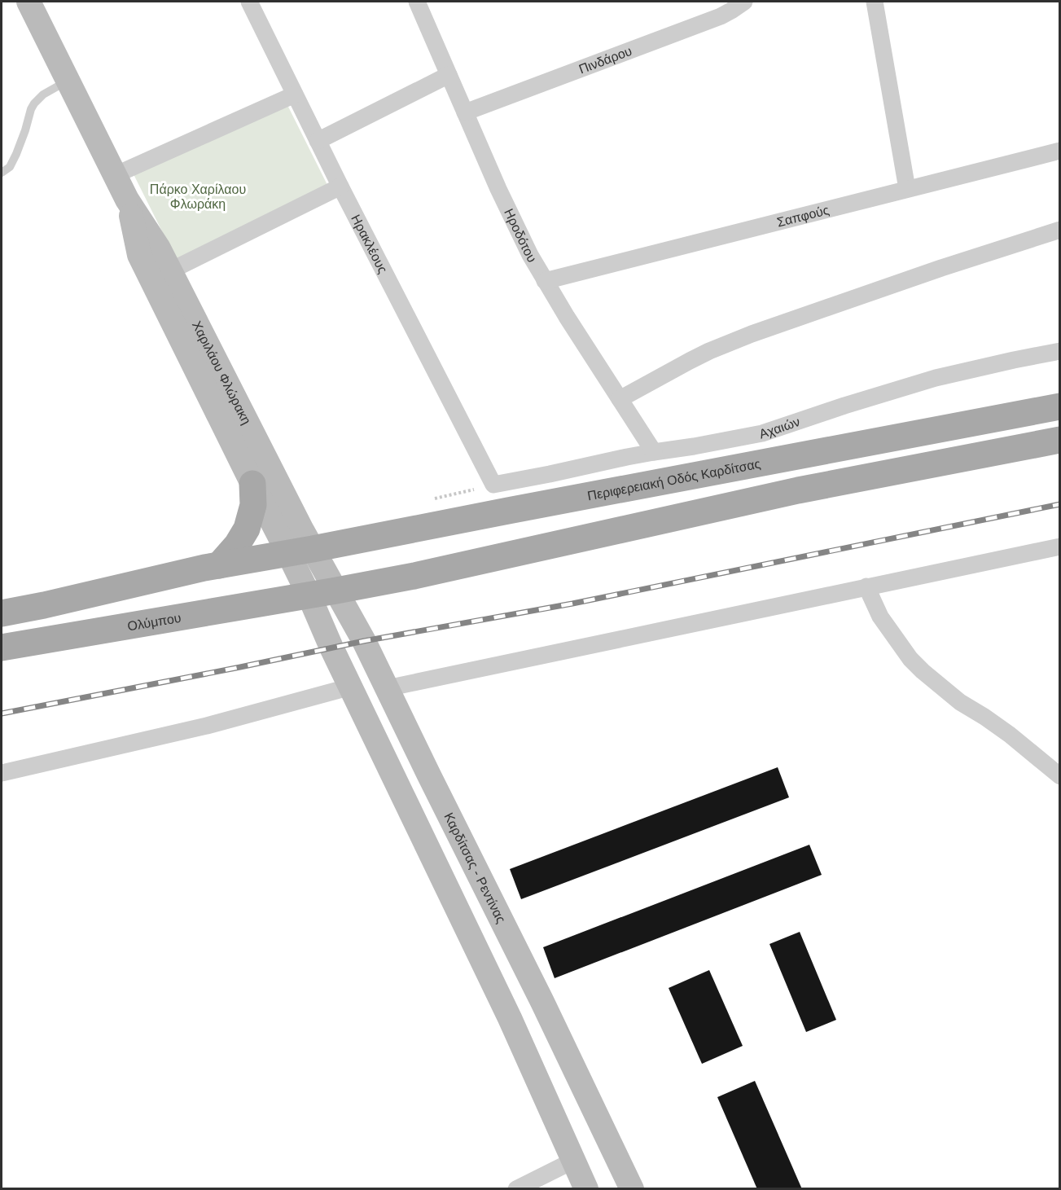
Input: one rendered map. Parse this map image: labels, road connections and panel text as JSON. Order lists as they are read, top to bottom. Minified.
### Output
{"streets":{"main road":["Χαριλάου Φλώρακη","Περιφερειακή Οδός Καρδίτσας","Ολύμπου","Καρδίτσας - Ρεντίνας"],"street":["Πινδάρου","Σαπφούς","Ηροδότου","Ηρακλέους","Αχαιών"]},"crossings":[["Πινδάρου","Ηροδότου"],["Σαπφούς","Ηροδότου"],["Ηροδότου","Αχαιών"],["Ηρακλέους","Αχαιών"],["Χαριλάου Φλώρακη","Περιφερειακή Οδός Καρδίτσας"],["Χαριλάου Φλώρακη","Καρδίτσας - Ρεντίνας"],["Περιφερειακή Οδός Καρδίτσας","Καρδίτσας - Ρεντίνας"]],"parks":["Πάρκο Χαρίλαου Φλωράκη"]}
